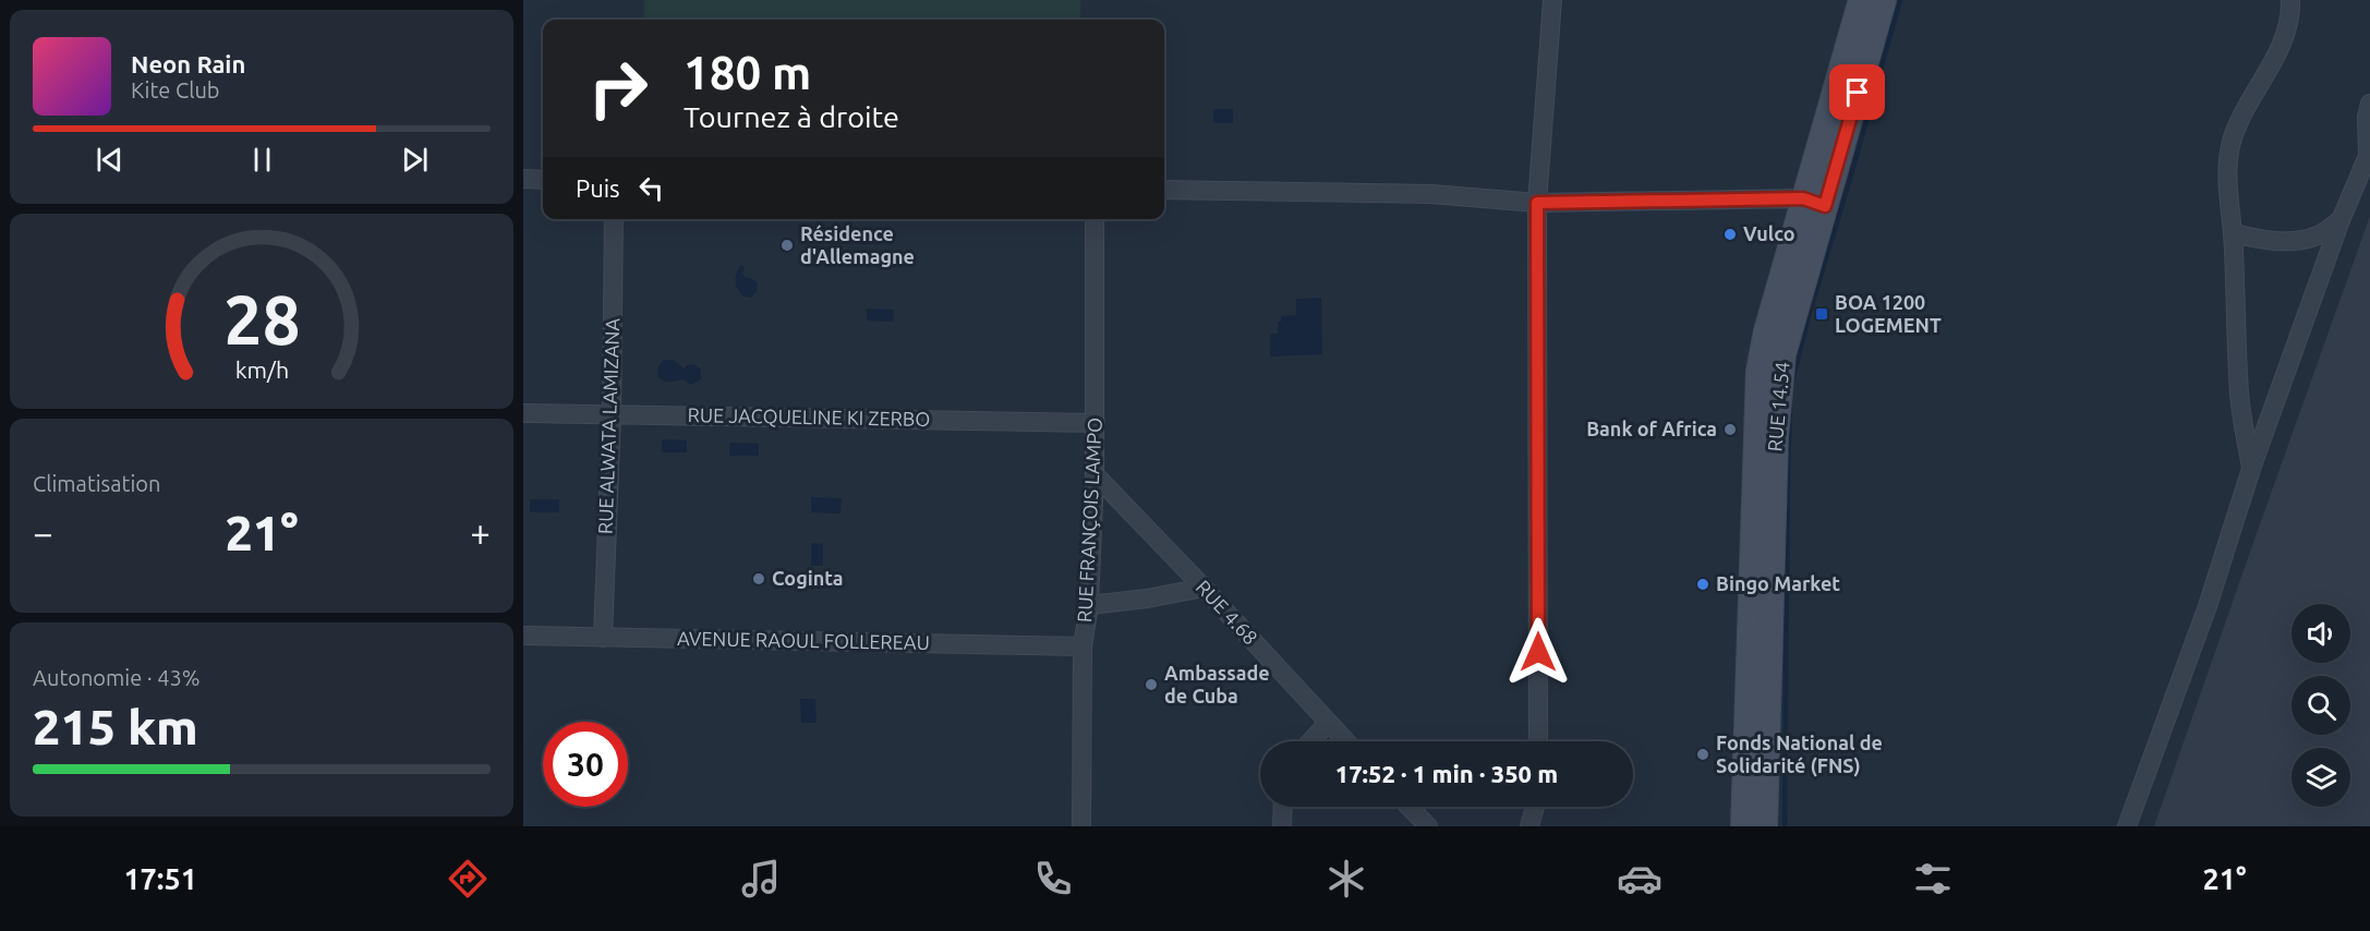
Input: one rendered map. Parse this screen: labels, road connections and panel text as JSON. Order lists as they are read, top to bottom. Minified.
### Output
{"streets":{"main road":["RUE 14.54"],"street":["RUE JACQUELINE KI ZERBO","RUE ALWATA LAMIZANA","RUE FRANÇOIS LAMPO","RUE 4.68","AVENUE RAOUL FOLLEREAU"]},"crossings":[["RUE JACQUELINE KI ZERBO","RUE ALWATA LAMIZANA"],["RUE JACQUELINE KI ZERBO","RUE FRANÇOIS LAMPO"],["RUE ALWATA LAMIZANA","AVENUE RAOUL FOLLEREAU"],["RUE FRANÇOIS LAMPO","RUE 4.68"],["RUE FRANÇOIS LAMPO","AVENUE RAOUL FOLLEREAU"]],"places":{"other":["Vulco","Résidence d'Allemagne","Bank of Africa","Coginta","Bingo Market","Ambassade de Cuba","Fonds National de Solidarité (FNS)"],"transit":["BOA 1200 LOGEMENT"]},"page":{"turn":["180 m","Tournez à droite"],"song":["Neon Rain","Kite Club"],"then":"Puis","tile":["Climatisation",["Autonomie · 43%","215 km"]],"heat":["−","21°","+"],"limit":"30","trip":"17:52 · 1 min · 350 m","tabs":["17:51","21°"],"gauge":["28","km/h"]}}
